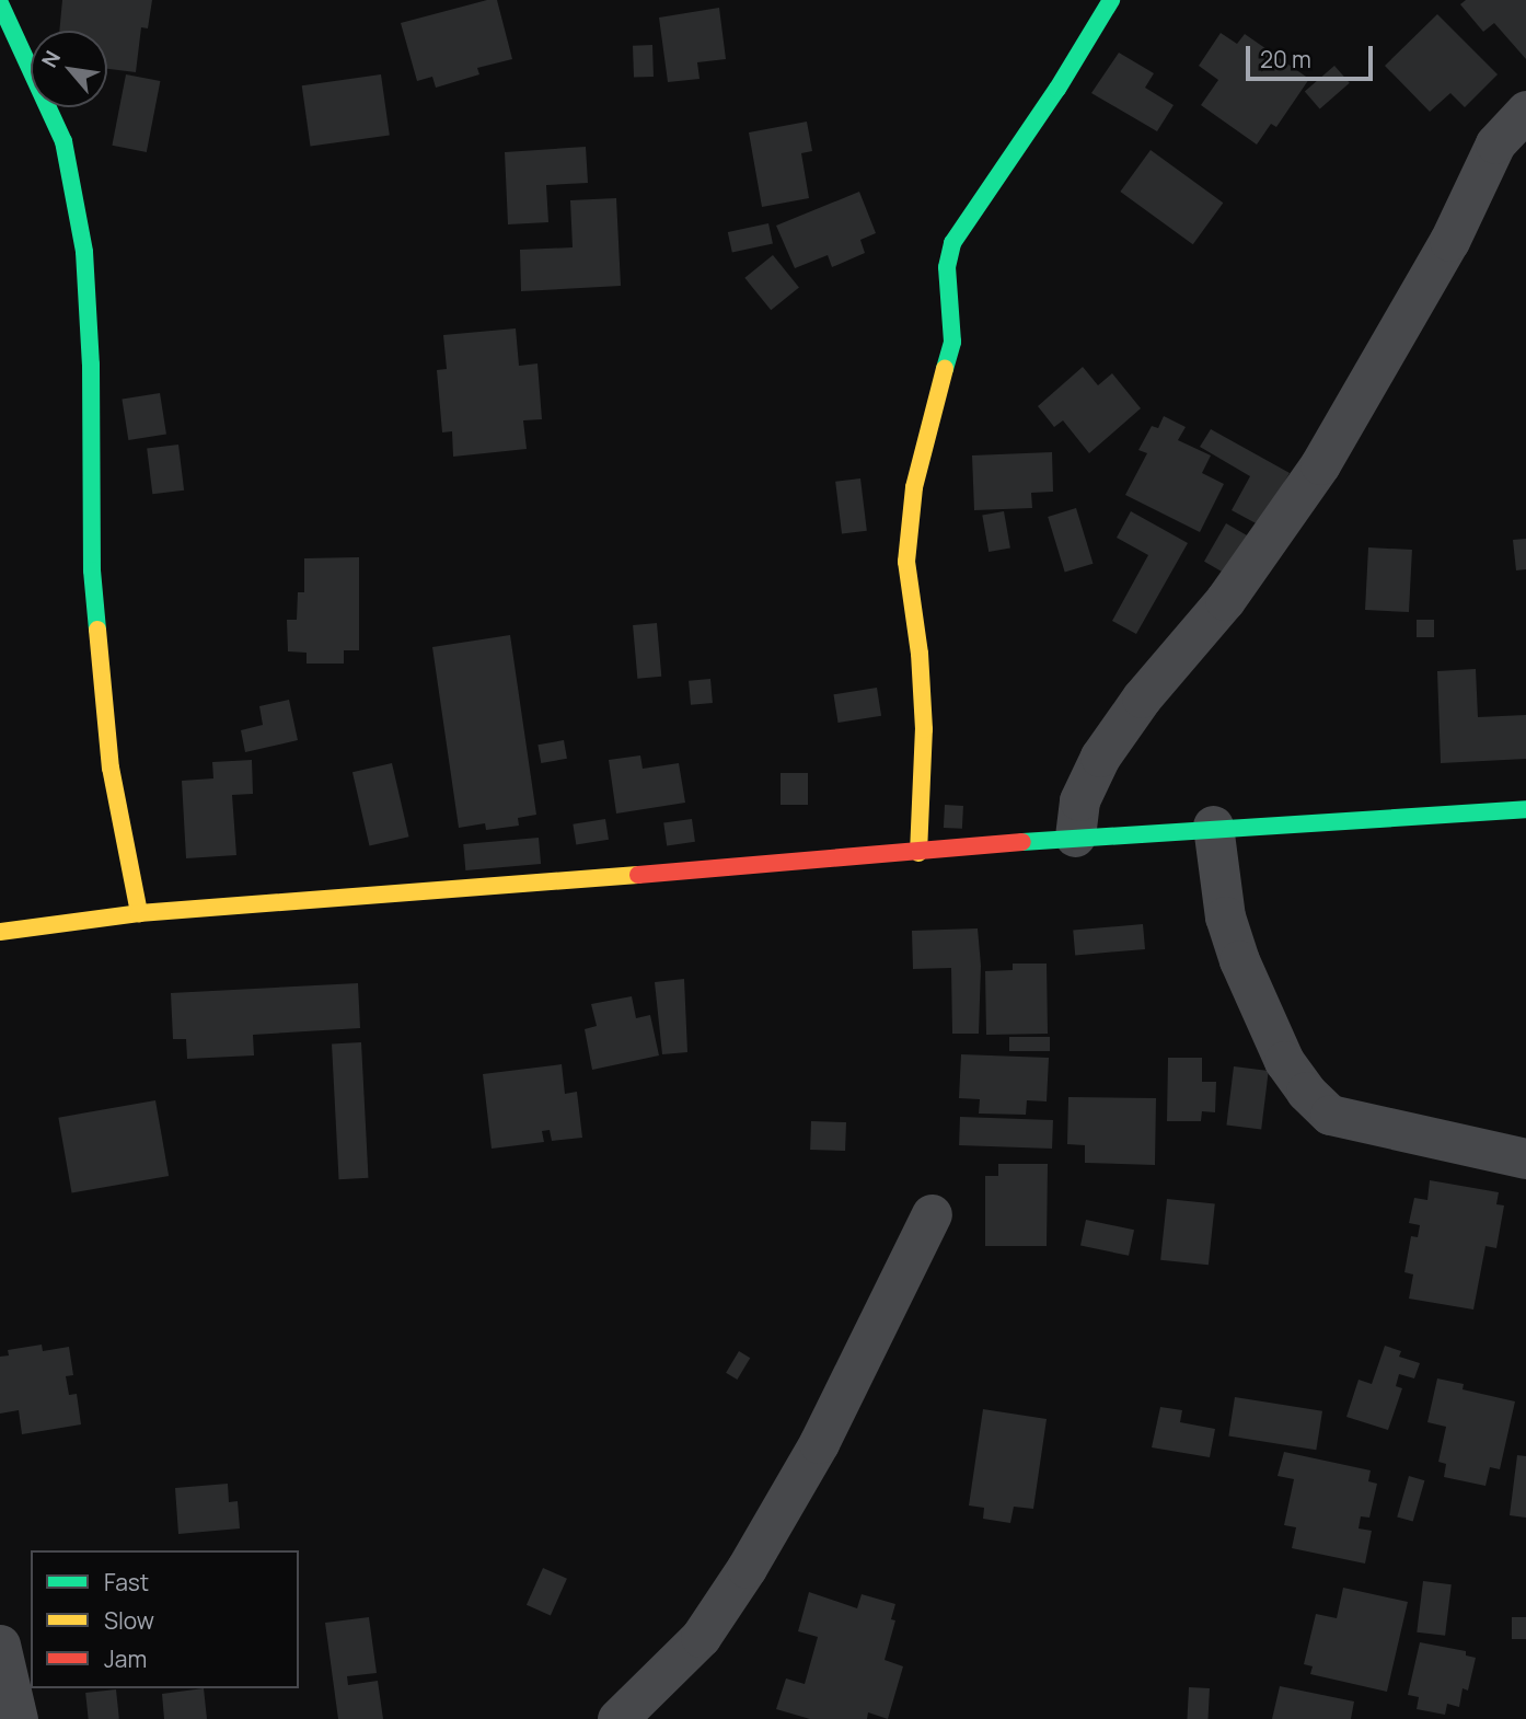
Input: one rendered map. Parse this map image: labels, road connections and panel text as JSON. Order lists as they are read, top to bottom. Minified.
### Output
{"legend":["Fast","Slow","Jam"],"scale_bar":"20 m","north":"top left"}
